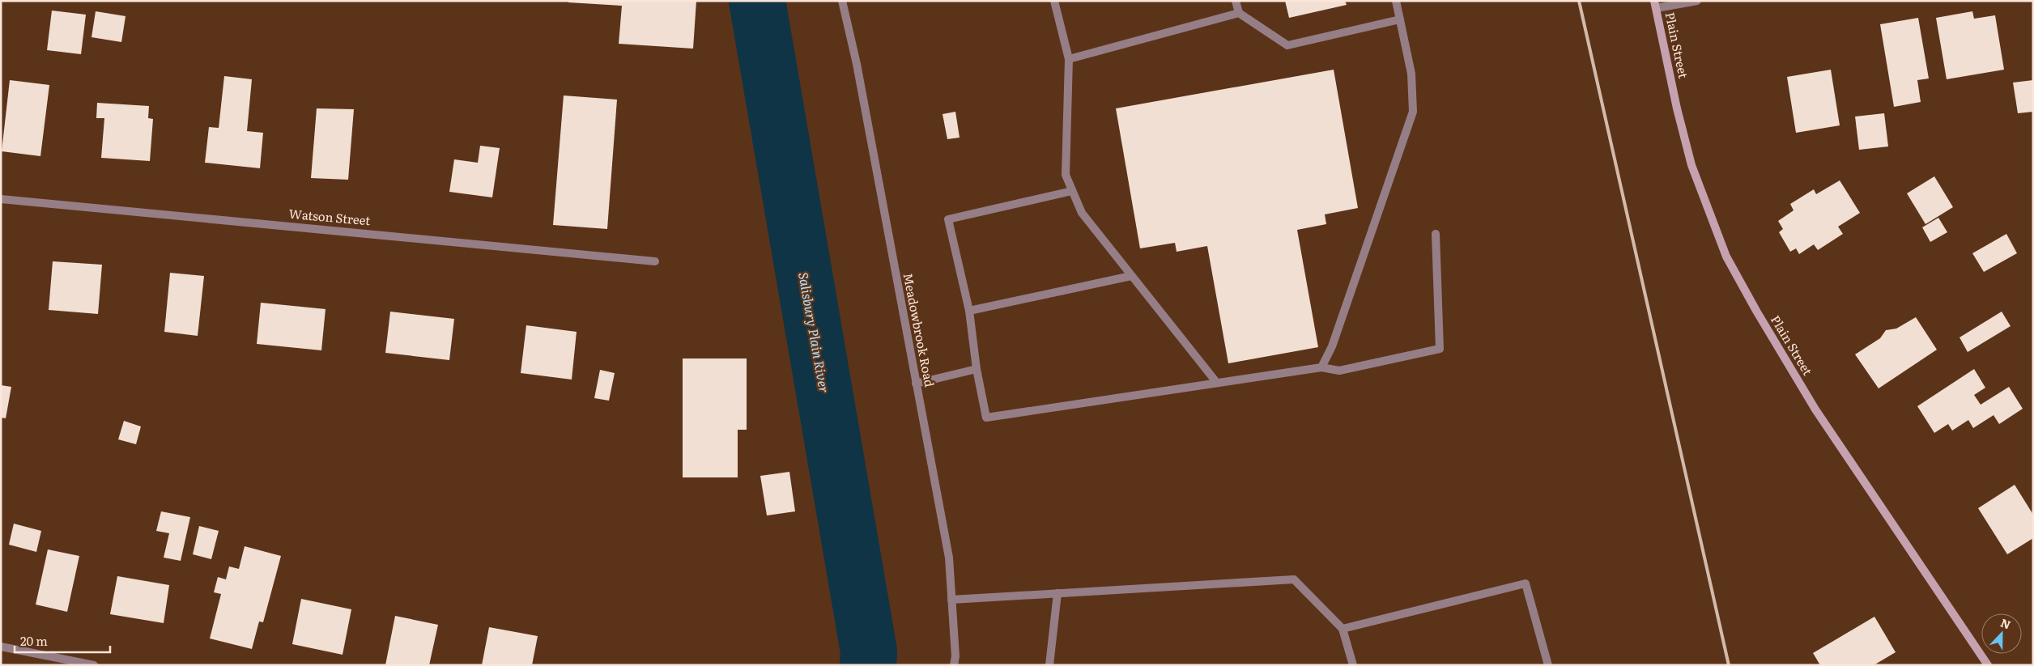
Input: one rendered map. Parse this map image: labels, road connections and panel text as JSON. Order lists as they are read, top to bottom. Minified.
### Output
{"streets":{"main road":["Plain Street"],"street":["Watson Street","Meadowbrook Road"]},"water":["Salisbury Plain River"],"scale_bar":"20 m","north":"top"}
